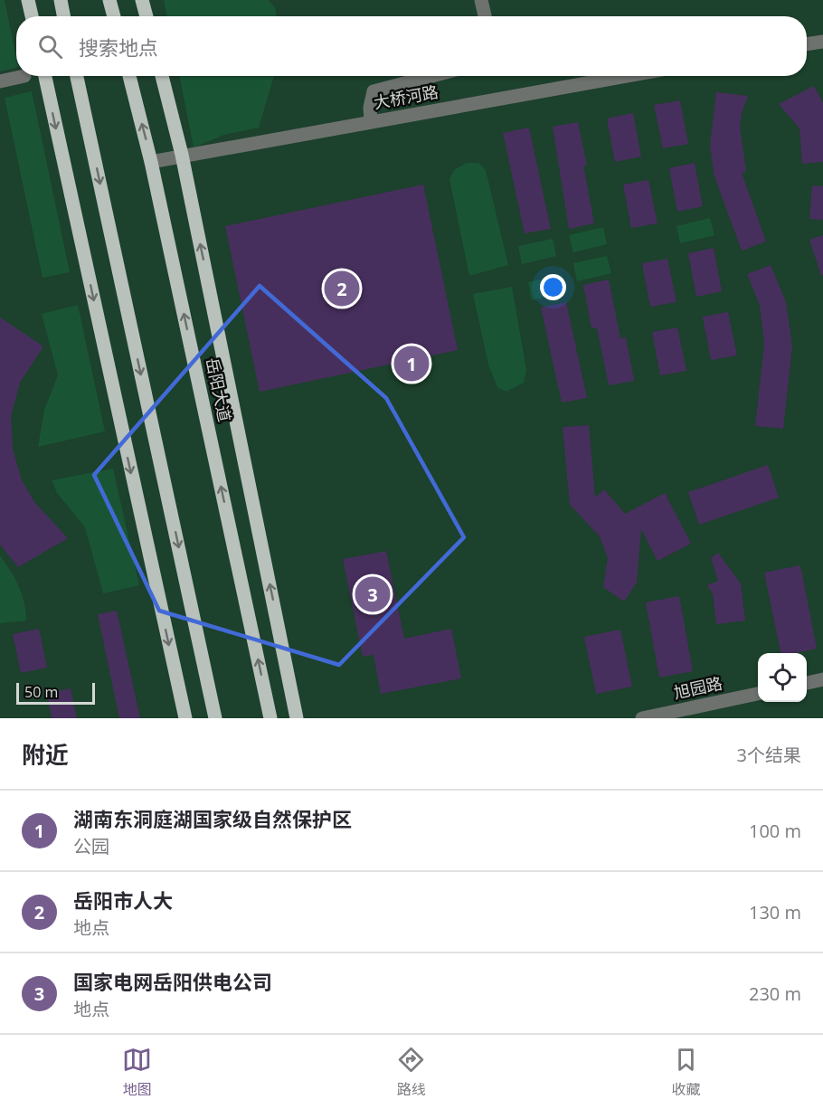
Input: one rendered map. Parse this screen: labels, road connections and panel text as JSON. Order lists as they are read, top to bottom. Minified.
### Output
{"streets":{"main road":["岳阳大道"],"street":["大桥河路","旭园路"]},"crossings":[["大桥河路","岳阳大道"]],"scale_bar":"50 m","page":{"search":"搜索地点","pins":["2","1","3"],"scale":"50 m","heading":["附近","3个结果"],"list":[{"mark":"1","name":"湖南东洞庭湖国家级自然保护区","note":"公园","value":"100 m"},{"mark":"2","name":"岳阳市人大","note":"地点","value":"130 m"},{"mark":"3","name":"国家电网岳阳供电公司","note":"地点","value":"230 m"}],"nav":["地图","路线","收藏"]}}
